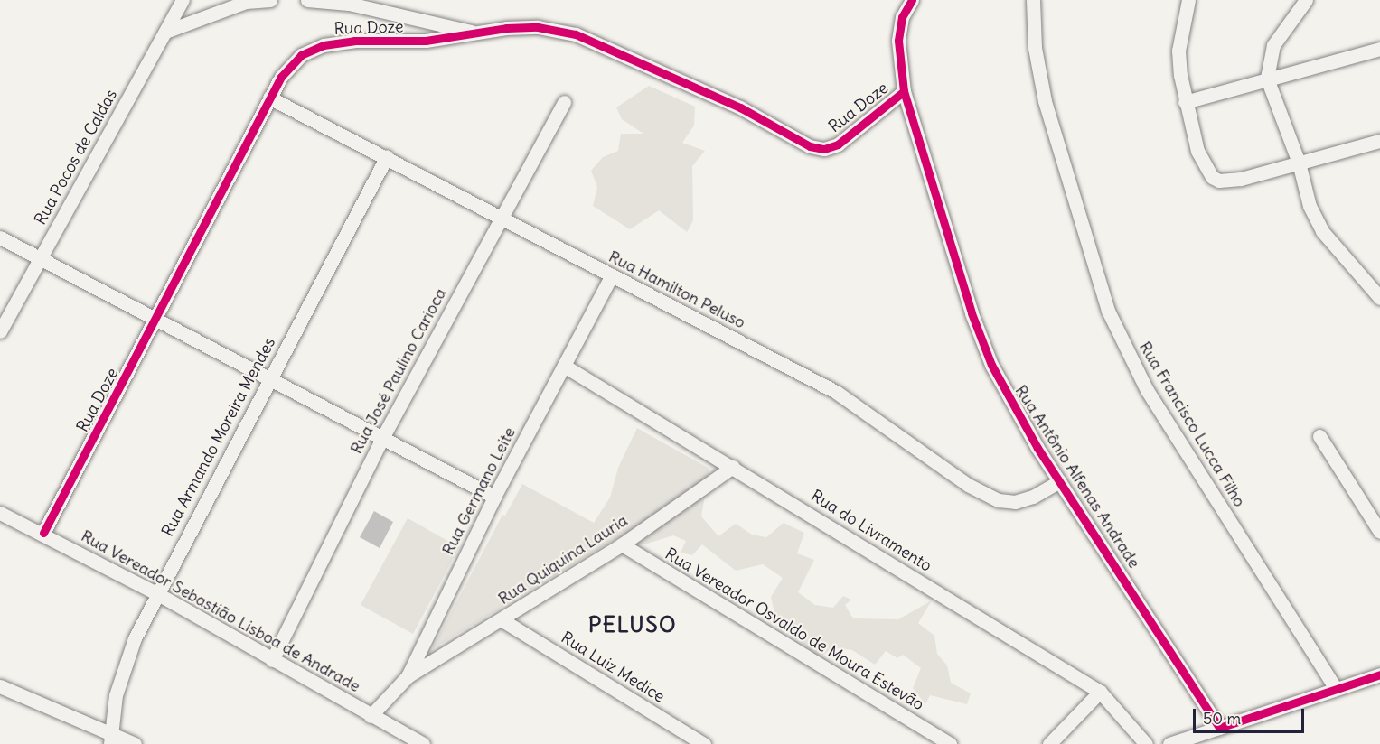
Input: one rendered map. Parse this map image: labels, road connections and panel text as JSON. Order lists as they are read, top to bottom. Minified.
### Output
{"streets":{"street":["Rua Doze","Rua Pocos de Caldas","Rua Hamilton Peluso","Rua José Paulino Carioca","Rua Francisco Lucca Filho","Rua Armando Moreira Mendes","Rua Antônio Alfenas Andrade","Rua Germano Leite","Rua do Livramento","Rua Quiquina Lauria","Rua Vereador Sebastião Lisboa de Andrade","Rua Vereador Osvaldo de Moura Estevão","Rua Luiz Medice"]},"crossings":[["Rua Doze","Rua Hamilton Peluso"],["Rua Doze","Rua Antônio Alfenas Andrade"],["Rua Doze","Rua Vereador Sebastião Lisboa de Andrade"],["Rua Hamilton Peluso","Rua José Paulino Carioca"],["Rua Hamilton Peluso","Rua Armando Moreira Mendes"],["Rua Hamilton Peluso","Rua Antônio Alfenas Andrade"],["Rua Hamilton Peluso","Rua Germano Leite"],["Rua José Paulino Carioca","Rua Vereador Sebastião Lisboa de Andrade"],["Rua Armando Moreira Mendes","Rua Vereador Sebastião Lisboa de Andrade"],["Rua Germano Leite","Rua do Livramento"],["Rua Germano Leite","Rua Quiquina Lauria"],["Rua Germano Leite","Rua Vereador Sebastião Lisboa de Andrade"],["Rua do Livramento","Rua Quiquina Lauria"],["Rua Quiquina Lauria","Rua Vereador Osvaldo de Moura Estevão"],["Rua Quiquina Lauria","Rua Luiz Medice"]],"districts":["PELUSO"],"scale_bar":"50 m"}
